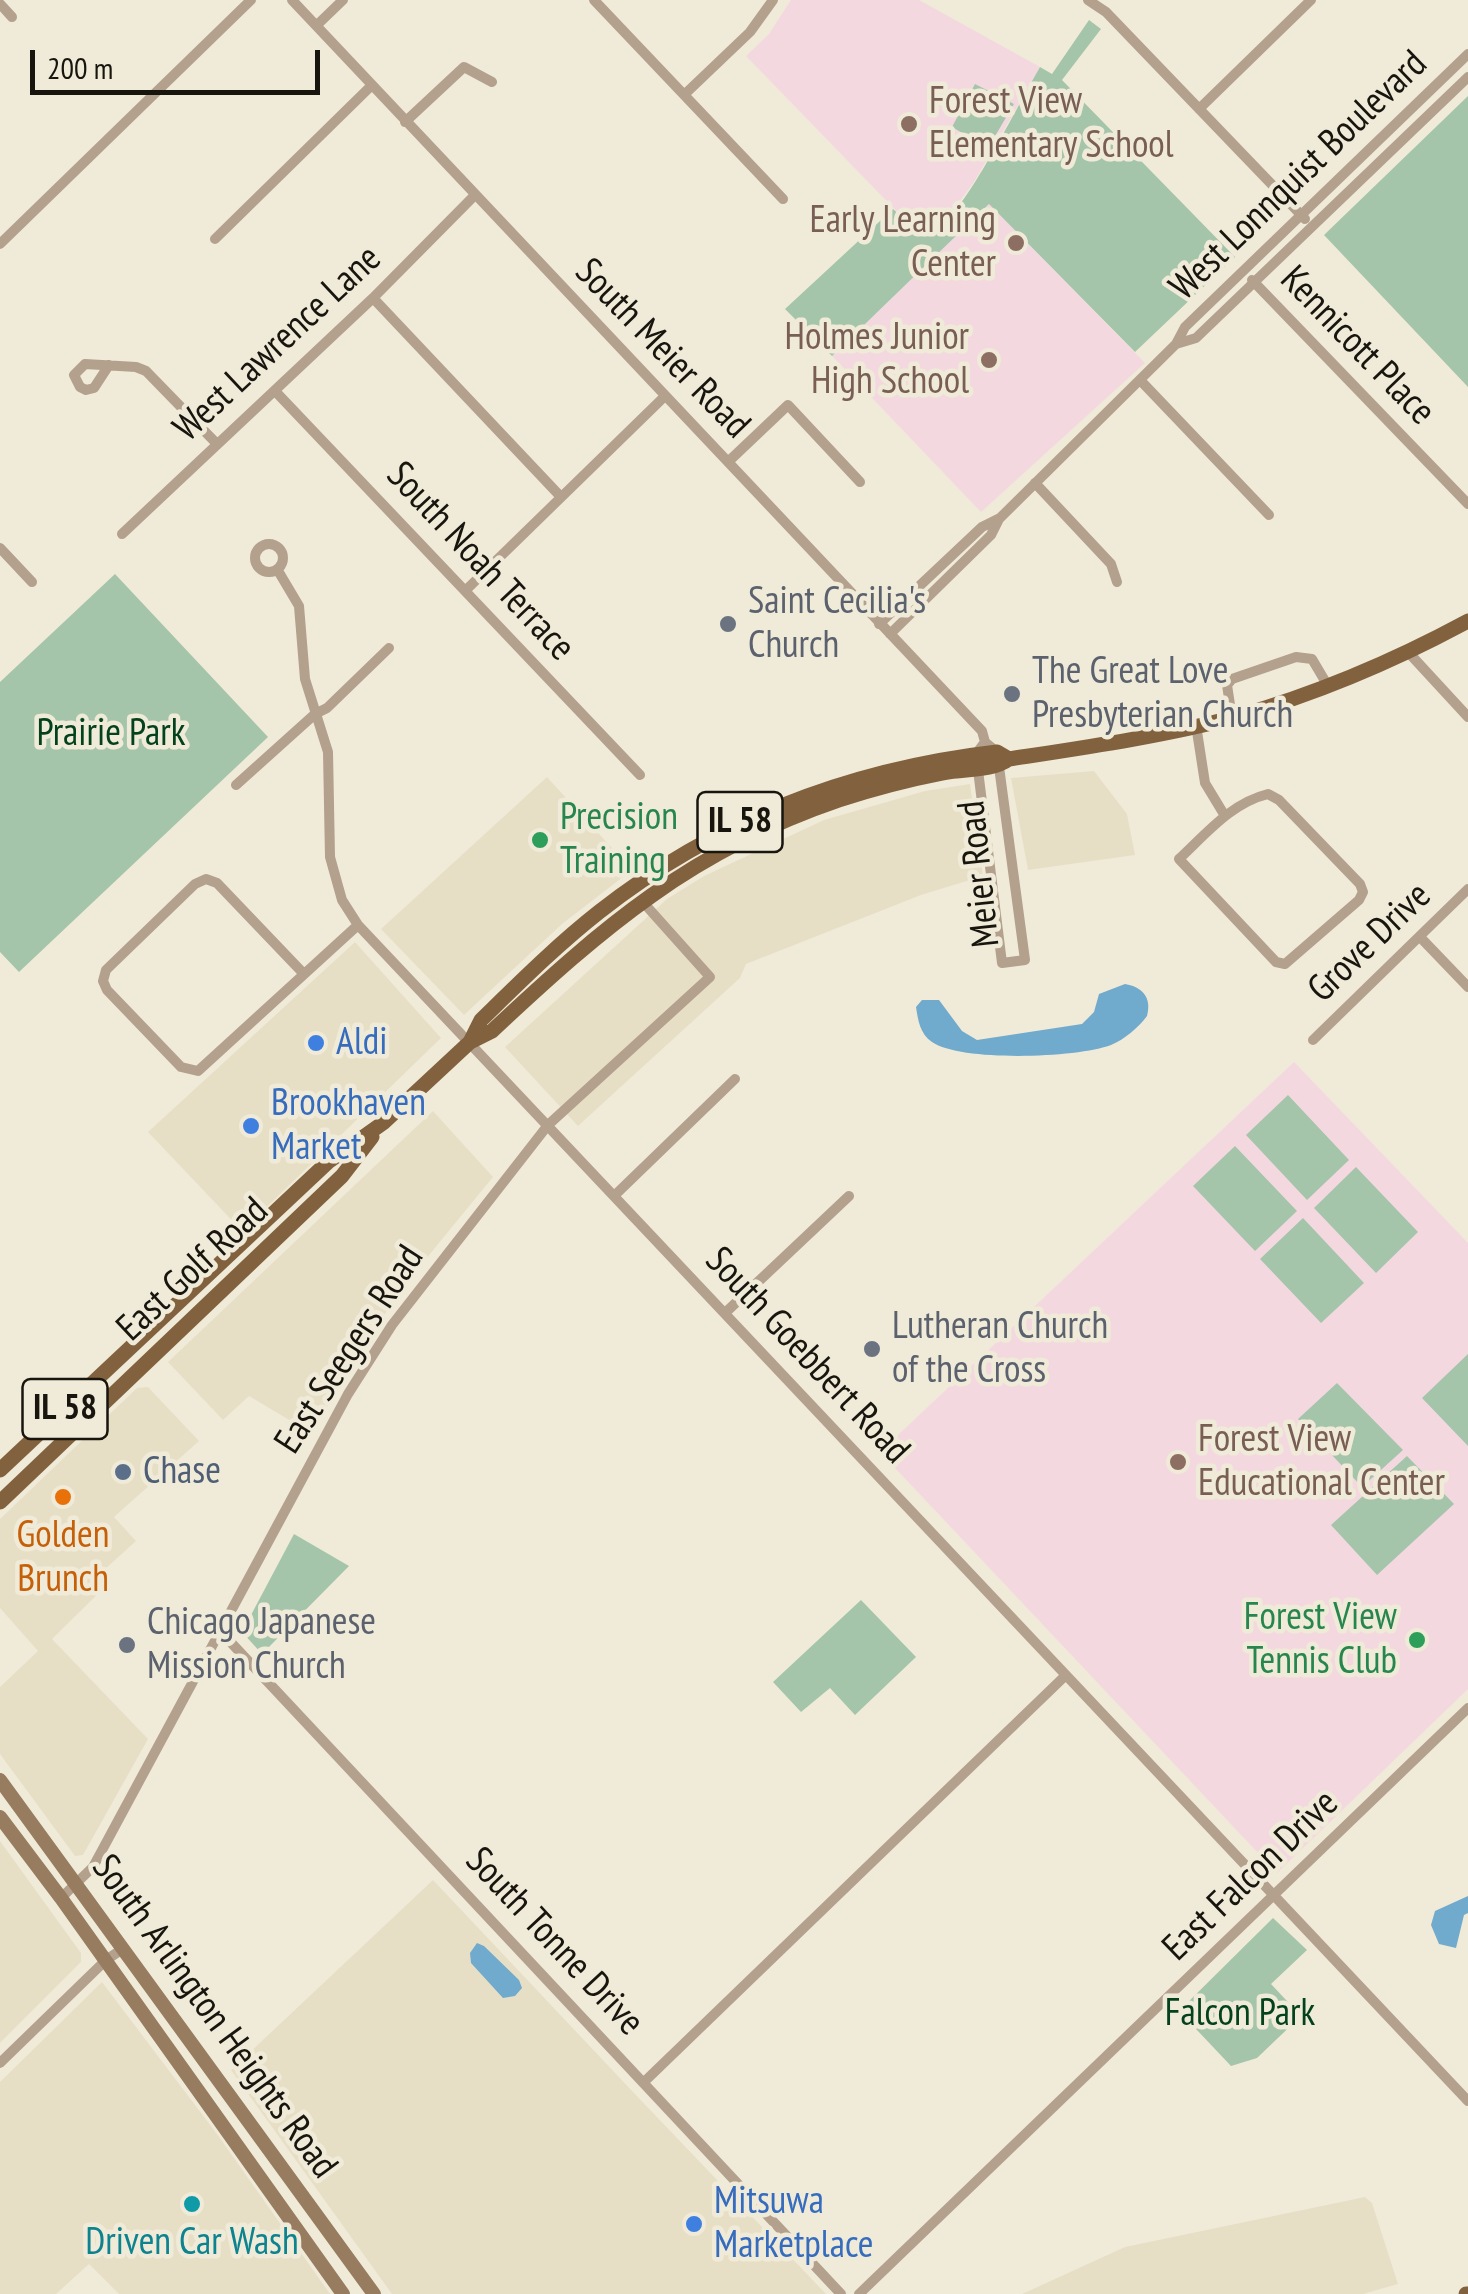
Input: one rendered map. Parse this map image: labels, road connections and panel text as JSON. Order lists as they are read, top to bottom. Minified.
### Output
{"streets":{"main road":["IL 58","East Golf Road","South Arlington Heights Road"],"street":["West Lonnquist Boulevard","West Lawrence Lane","Kennicott Place","South Meier Road","South Noah Terrace","Meier Road","Grove Drive","East Seegers Road","South Goebbert Road","East Falcon Drive","South Tonne Drive"]},"crossings":[["West Lonnquist Boulevard","Kennicott Place"],["West Lonnquist Boulevard","South Meier Road"],["West Lawrence Lane","South Meier Road"],["West Lawrence Lane","South Noah Terrace"],["South Meier Road","Meier Road"],["South Meier Road","East Golf Road"],["IL 58","East Golf Road"],["Meier Road","East Golf Road"],["East Golf Road","East Seegers Road"],["East Golf Road","South Goebbert Road"],["East Seegers Road","South Goebbert Road"],["East Seegers Road","South Tonne Drive"],["East Seegers Road","South Arlington Heights Road"],["South Goebbert Road","East Falcon Drive"]],"parks":["Prairie Park","Falcon Park"],"places":["Forest View Elementary School","Early Learning Center","Holmes Junior High School","Saint Cecilia's Church","The Great Love Presbyterian Church","Precision Training","Aldi","Brookhaven Market","Lutheran Church of the Cross","Forest View Educational Center","Chase","Golden Brunch","Forest View Tennis Club","Chicago Japanese Mission Church","Driven Car Wash","Mitsuwa Marketplace"],"scale_bar":"200 m"}
